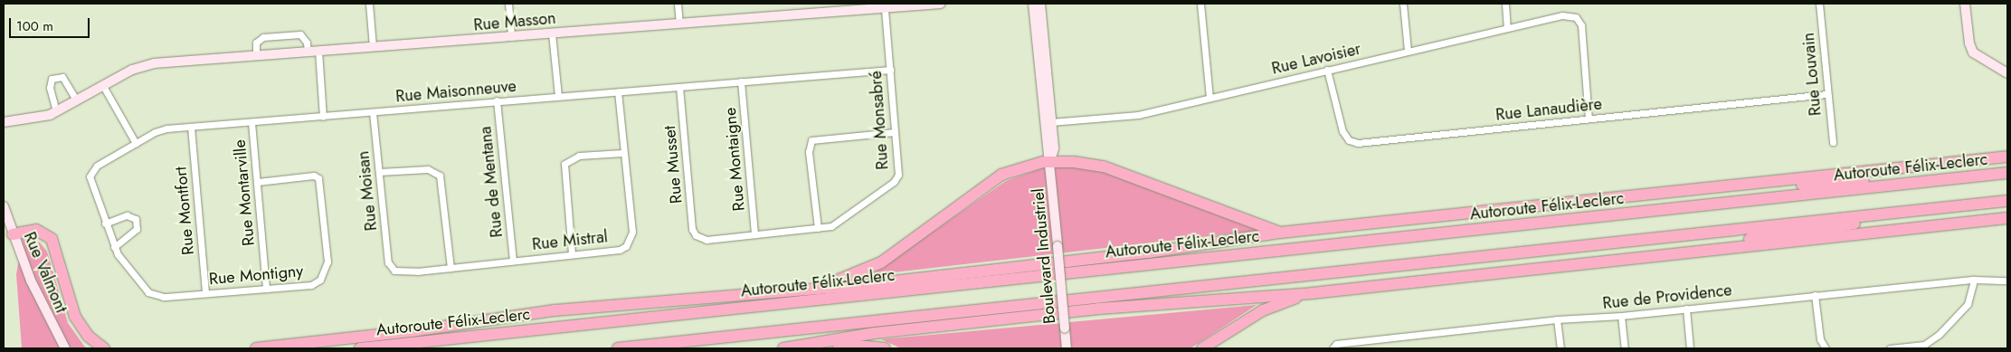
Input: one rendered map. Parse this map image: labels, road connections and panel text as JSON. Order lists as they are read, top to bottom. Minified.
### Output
{"streets":{"highway":["Autoroute Félix-Leclerc"],"street":["Rue Masson","Rue Lavoisier","Rue Louvain","Rue Maisonneuve","Rue Lanaudière","Rue Monsabré","Rue Montaigne","Rue Musset","Rue de Mentana","Rue Moisan","Rue Montarville","Rue Montfort","Rue Mistral","Boulevard Industriel","Rue Valmont","Rue Montigny","Rue de Providence"]},"crossings":[["Rue Masson","Rue Monsabré"],["Rue Lavoisier","Rue Lanaudière"],["Rue Lavoisier","Boulevard Industriel"],["Rue Louvain","Rue Lanaudière"],["Rue Maisonneuve","Rue Monsabré"],["Rue Maisonneuve","Rue Montaigne"],["Rue Maisonneuve","Rue Musset"],["Rue Maisonneuve","Rue de Mentana"],["Rue Maisonneuve","Rue Moisan"],["Rue Maisonneuve","Rue Montarville"],["Rue Maisonneuve","Rue Montfort"],["Rue Maisonneuve","Rue Mistral"],["Rue Maisonneuve","Rue Montigny"],["Rue Monsabré","Rue Montaigne"],["Rue Monsabré","Rue Musset"],["Rue de Mentana","Rue Mistral"],["Rue Moisan","Rue Mistral"],["Rue Montarville","Rue Montigny"],["Rue Montfort","Rue Montigny"]],"scale_bar":"100 m"}
